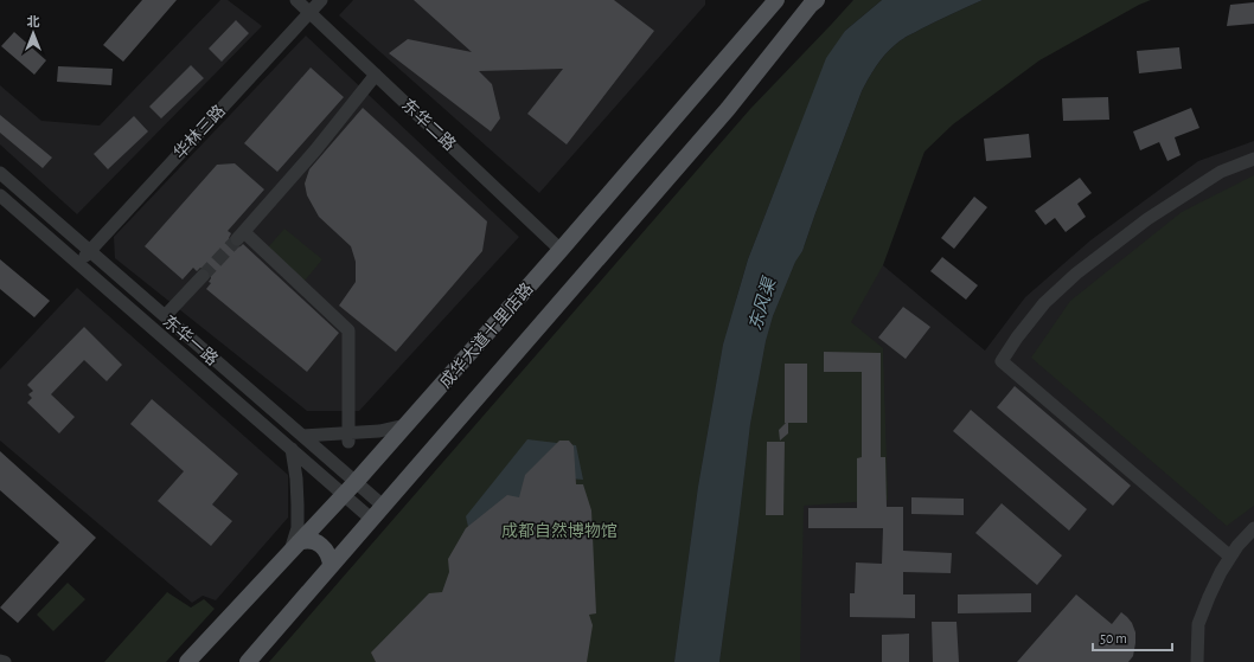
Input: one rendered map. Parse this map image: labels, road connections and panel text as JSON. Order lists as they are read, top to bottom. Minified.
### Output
{"streets":{"main road":["成华大道十里店路"],"street":["东华二路","华林三路","东华一路"]},"crossings":[["东华二路","华林三路"],["东华二路","成华大道十里店路"],["华林三路","东华一路"],["成华大道十里店路","东华一路"]],"water":["东风渠"],"parks":["成都自然博物馆"],"scale_bar":"50 m","north":"top"}
